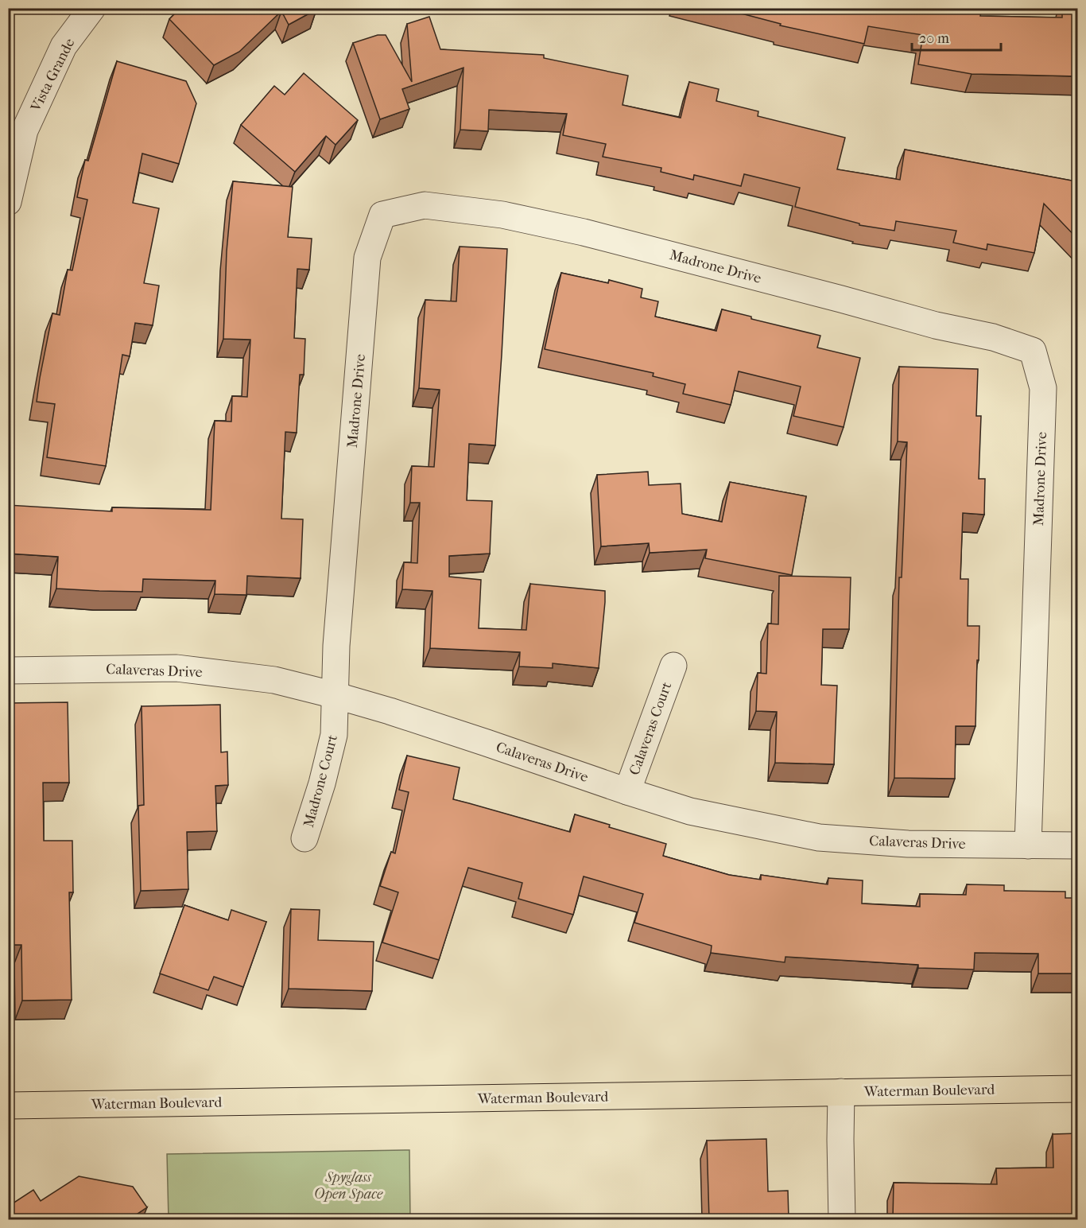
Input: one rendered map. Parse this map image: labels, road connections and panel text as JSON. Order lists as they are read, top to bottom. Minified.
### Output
{"streets":{"main road":["Waterman Boulevard"],"street":["Vista Grande","Madrone Drive","Calaveras Drive","Calaveras Court","Madrone Court"]},"crossings":[["Madrone Drive","Calaveras Drive"],["Madrone Drive","Madrone Court"],["Calaveras Drive","Calaveras Court"],["Calaveras Drive","Madrone Court"]],"parks":["Spyglass Open Space"],"scale_bar":"20 m"}
